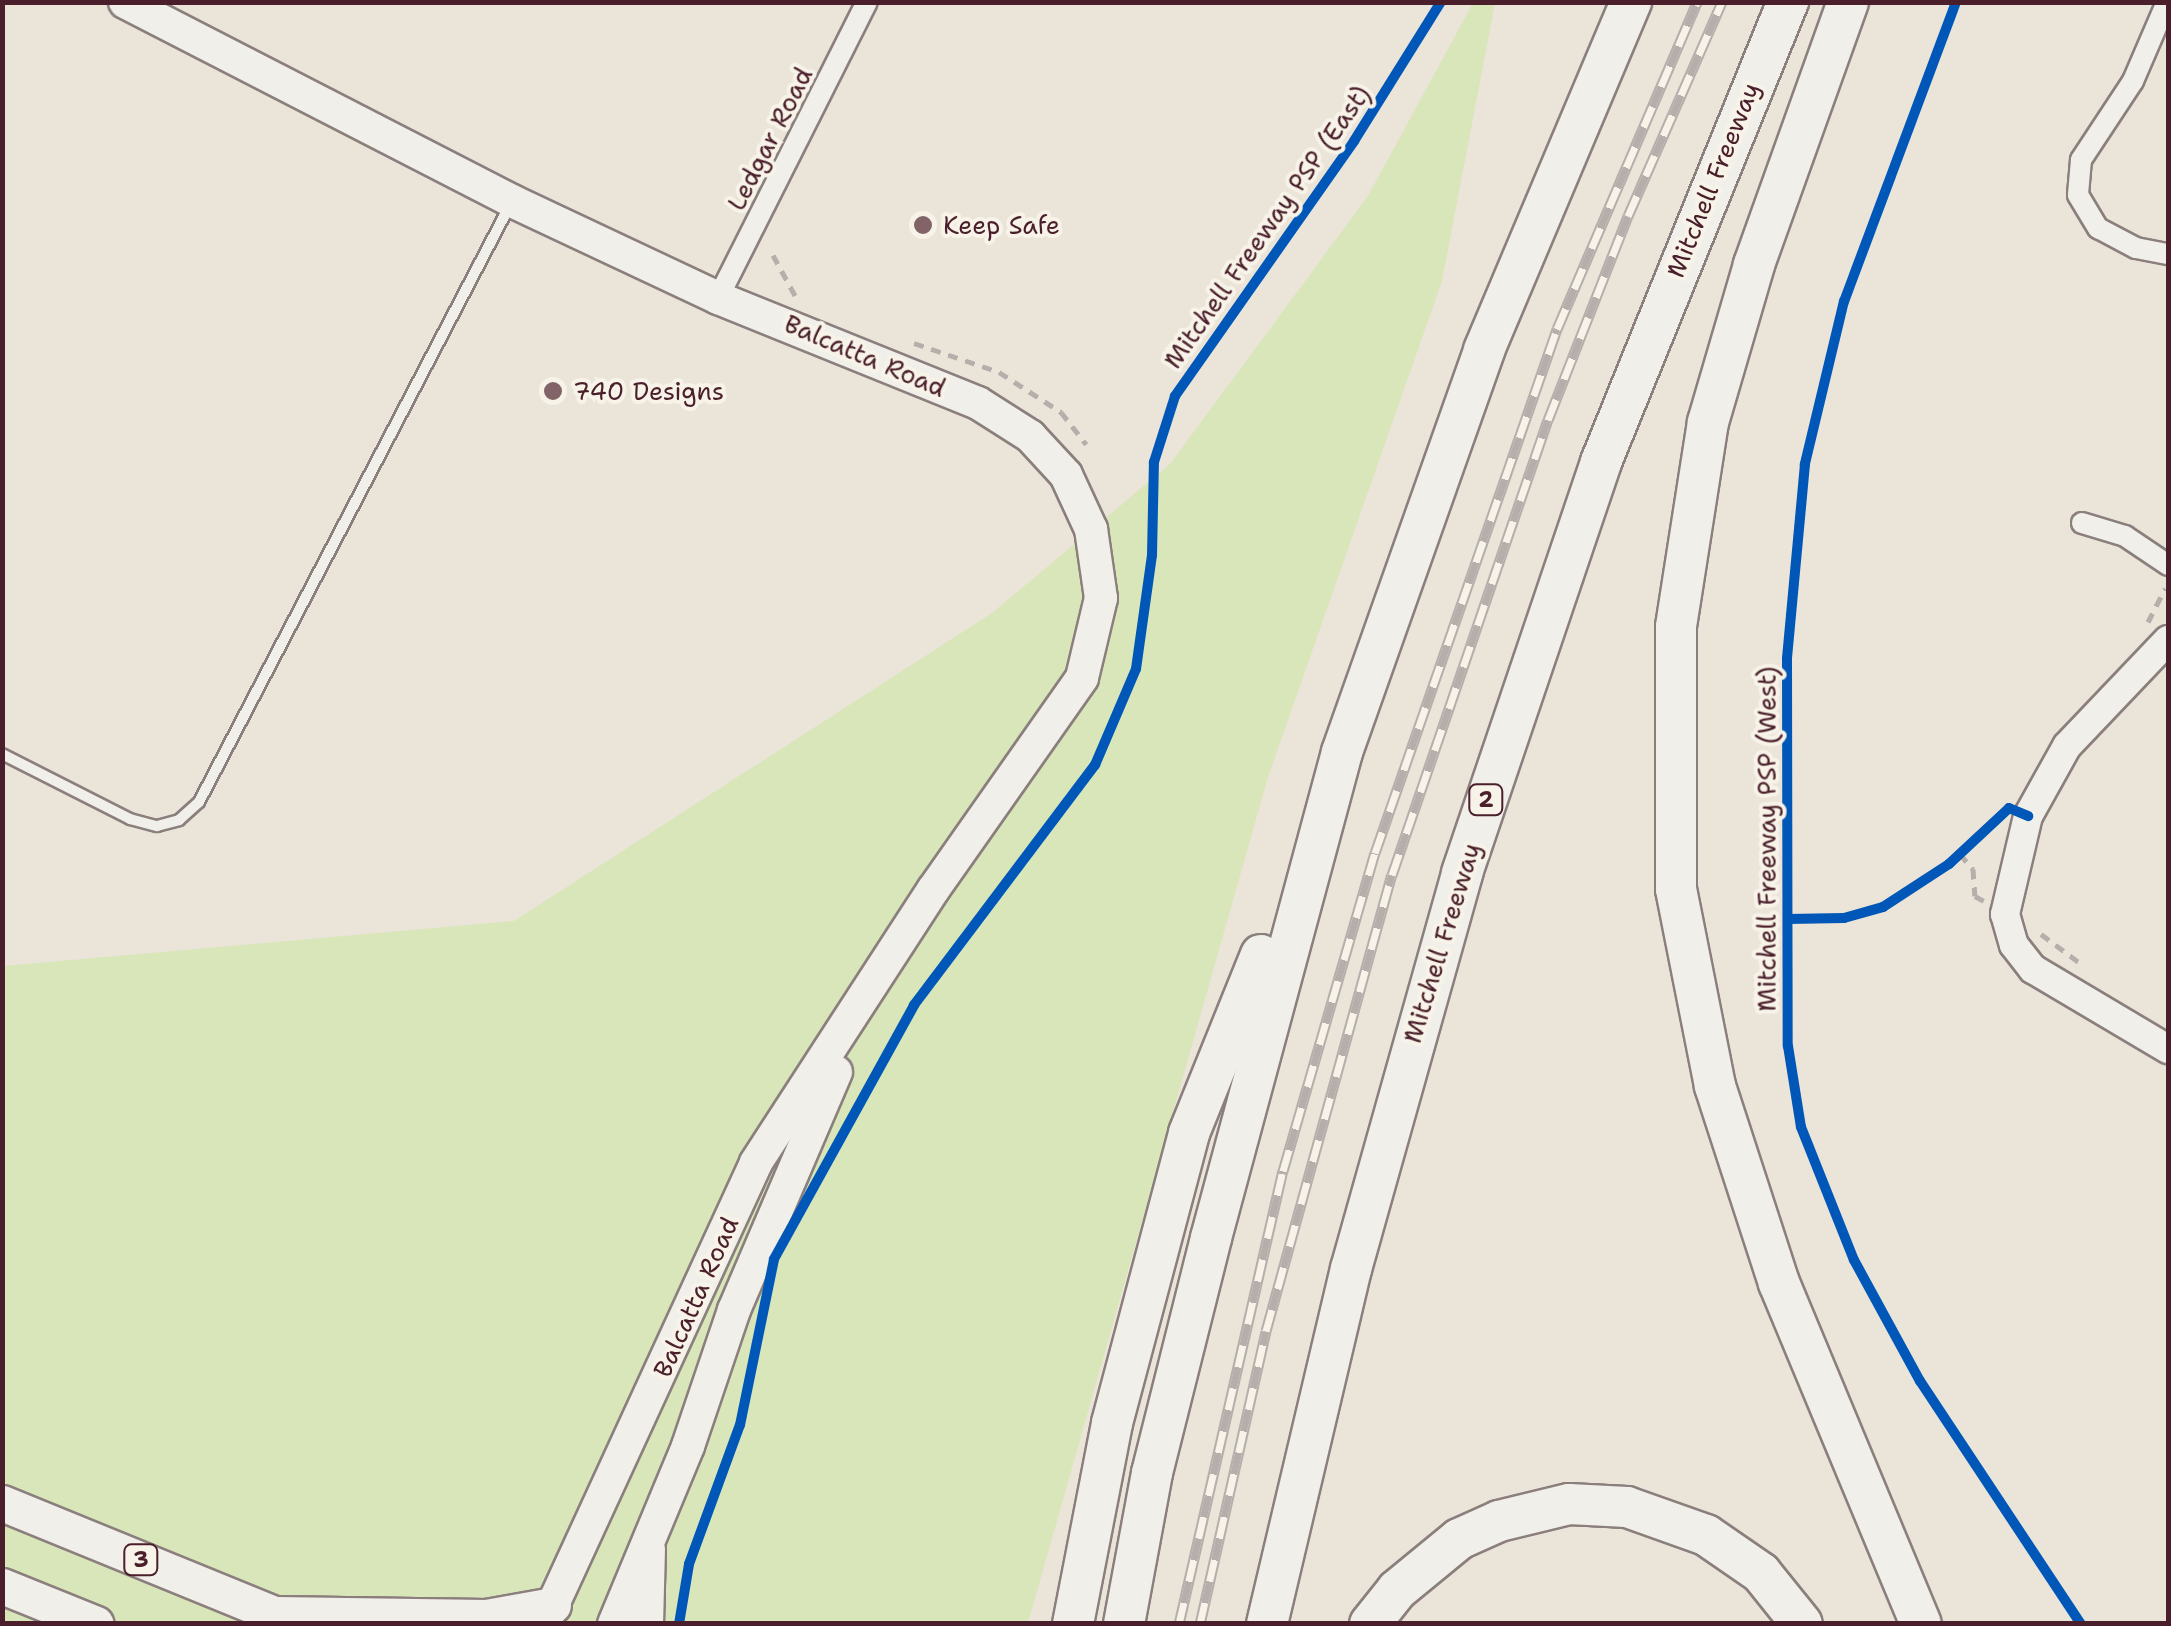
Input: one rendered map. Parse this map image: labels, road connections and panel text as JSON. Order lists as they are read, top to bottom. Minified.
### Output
{"streets":{"highway":["Mitchell Freeway","2","3"],"main road":["Balcatta Road"],"street":["Ledgar Road"],"cycle path":["Mitchell Freeway PSP (East)","Mitchell Freeway PSP (West)"]},"crossings":[["Ledgar Road","Balcatta Road"]],"places":["Keep Safe","740 Designs"]}
